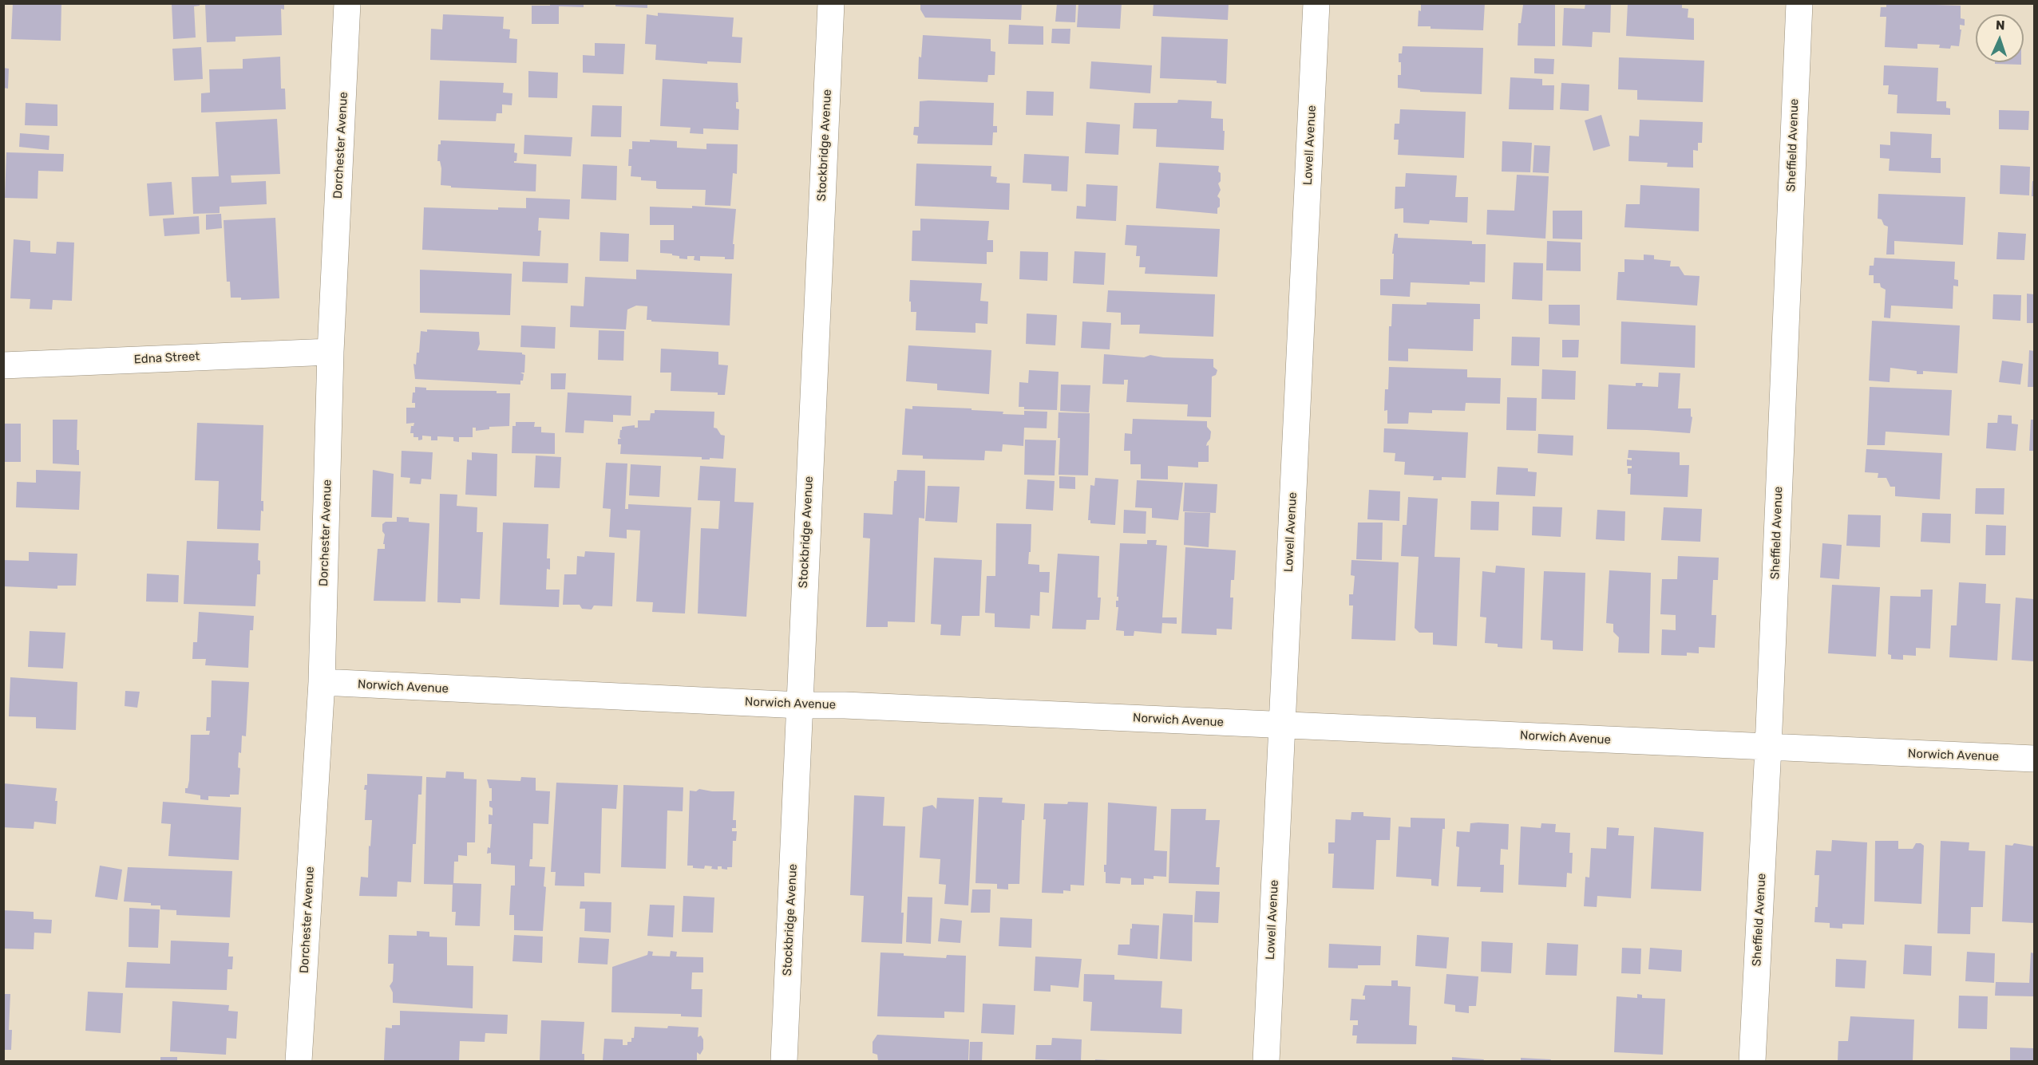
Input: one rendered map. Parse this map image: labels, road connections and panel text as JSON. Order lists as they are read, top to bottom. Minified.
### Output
{"streets":{"street":["Dorchester Avenue","Stockbridge Avenue","Lowell Avenue","Sheffield Avenue","Edna Street","Norwich Avenue"]},"crossings":[["Dorchester Avenue","Edna Street"],["Dorchester Avenue","Norwich Avenue"],["Stockbridge Avenue","Norwich Avenue"],["Lowell Avenue","Norwich Avenue"],["Sheffield Avenue","Norwich Avenue"]],"north":"top"}
